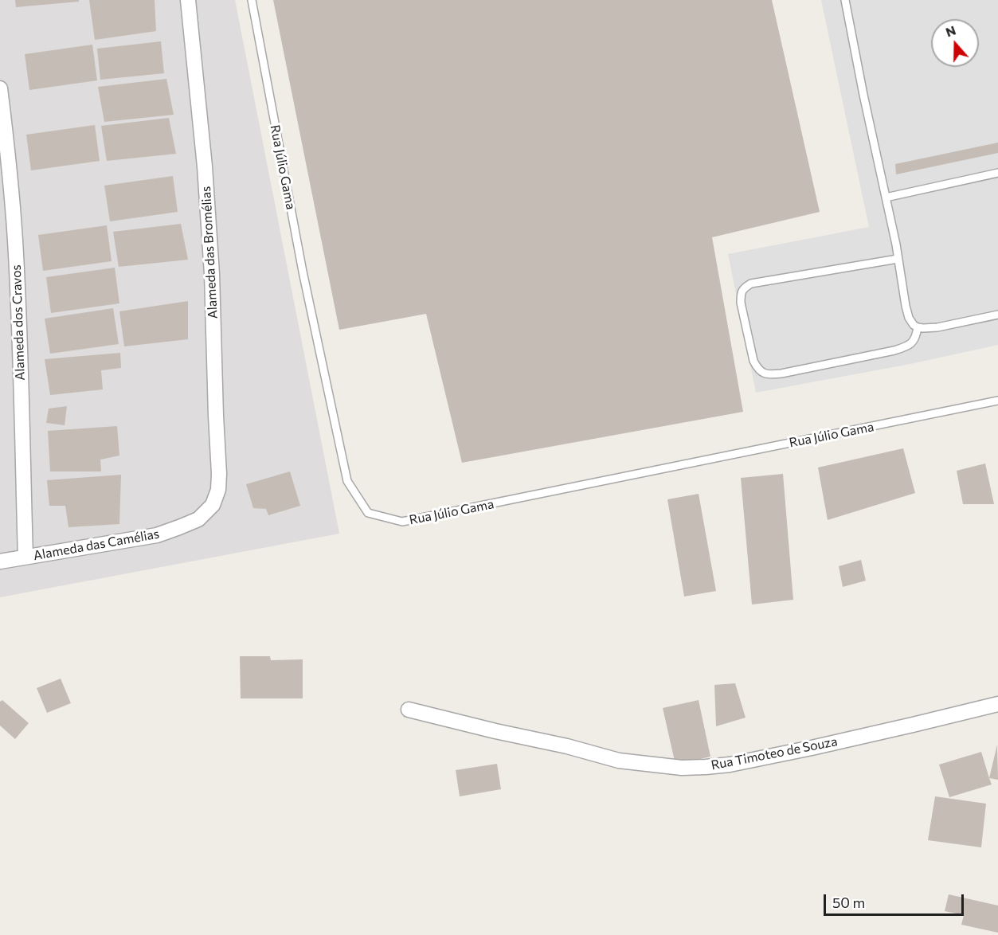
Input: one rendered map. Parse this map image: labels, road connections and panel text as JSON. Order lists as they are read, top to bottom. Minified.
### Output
{"streets":{"street":["Alameda das Bromélias","Alameda dos Cravos","Alameda das Camélias","Rua Timoteo de Souza"],"lane":["Rua Júlio Gama"]},"crossings":[["Alameda das Bromélias","Alameda das Camélias"],["Alameda dos Cravos","Alameda das Camélias"]],"scale_bar":"50 m","north":"top"}
